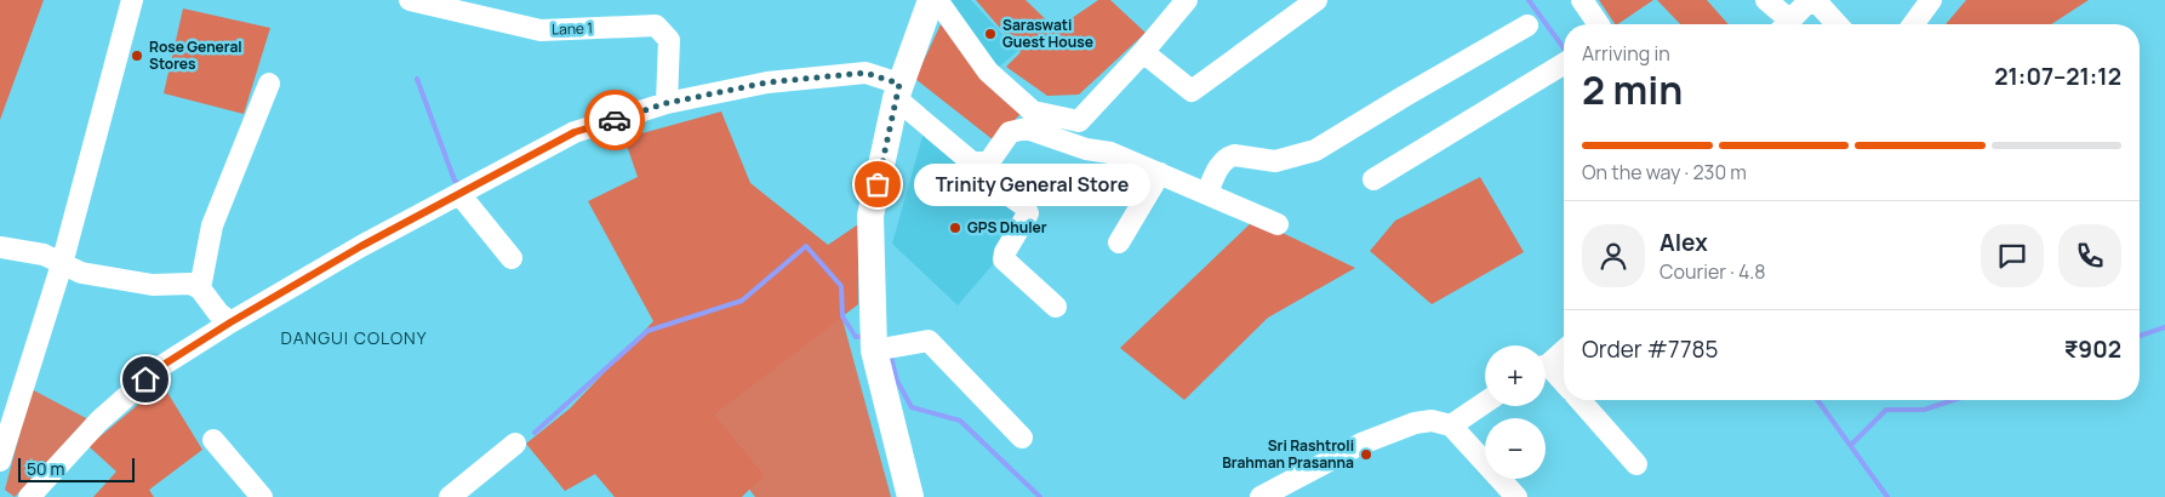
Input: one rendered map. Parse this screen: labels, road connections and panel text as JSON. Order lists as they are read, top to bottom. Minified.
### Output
{"streets":{"street":["Lane 1"]},"districts":["DANGUI COLONY"],"places":["Saraswati Guest House","Rose General Stores","Trinity General Store","GPS Dhuler","Sri Rashtroli Brahman Prasanna"],"scale_bar":"50 m","page":{"heading":["2 min","Arriving in","21:07–21:12"],"panel":["Alex","Courier · 4.8","Order #7785","₹902"],"bar":"On the way · 230 m","bubble":"Trinity General Store","map_buttons":["+","−"],"scale":"50 m"}}
